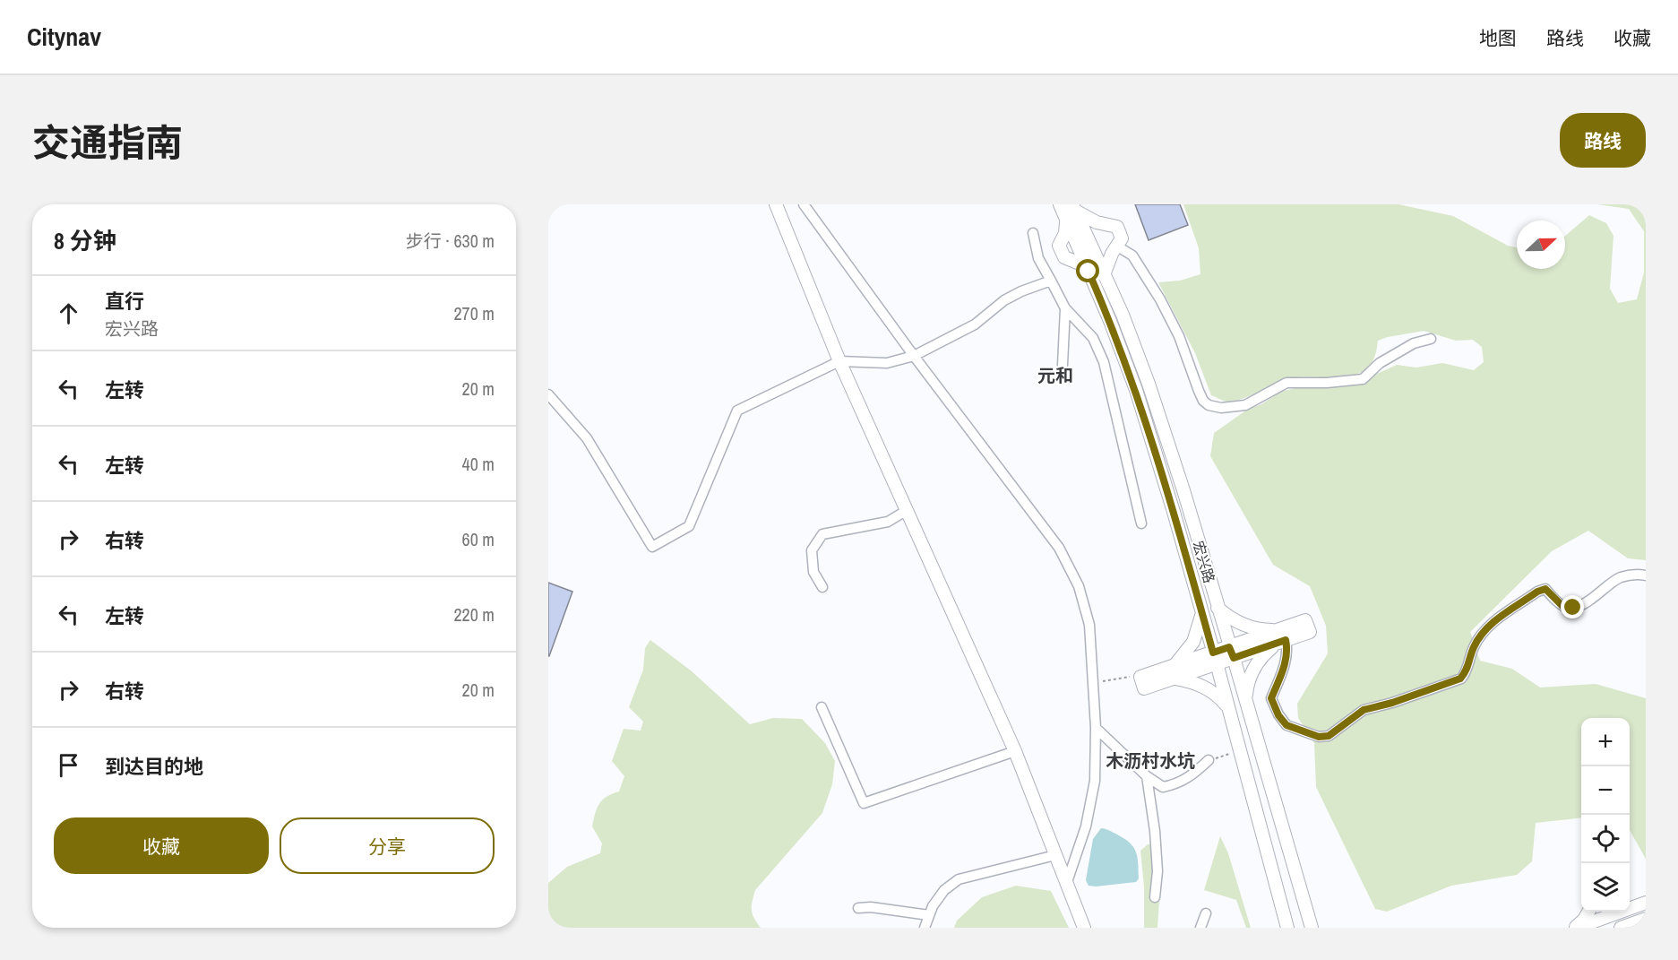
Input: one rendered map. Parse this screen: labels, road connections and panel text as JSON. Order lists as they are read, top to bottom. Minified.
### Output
{"streets":{"street":["宏兴路"]},"districts":["元和","木沥村水坑"],"north":"right","page":{"header":"Citynav","nav":["地图","路线","收藏"],"title":"交通指南","buttons":["路线",["收藏","分享"]],"heading":["8 分钟","步行 · 630 m"],"list":[["直行","宏兴路","270 m"],["左转","20 m"],["左转","40 m"],["右转","60 m"],["左转","220 m"],["右转","20 m"],"到达目的地"],"map_buttons":["+","−"]}}
